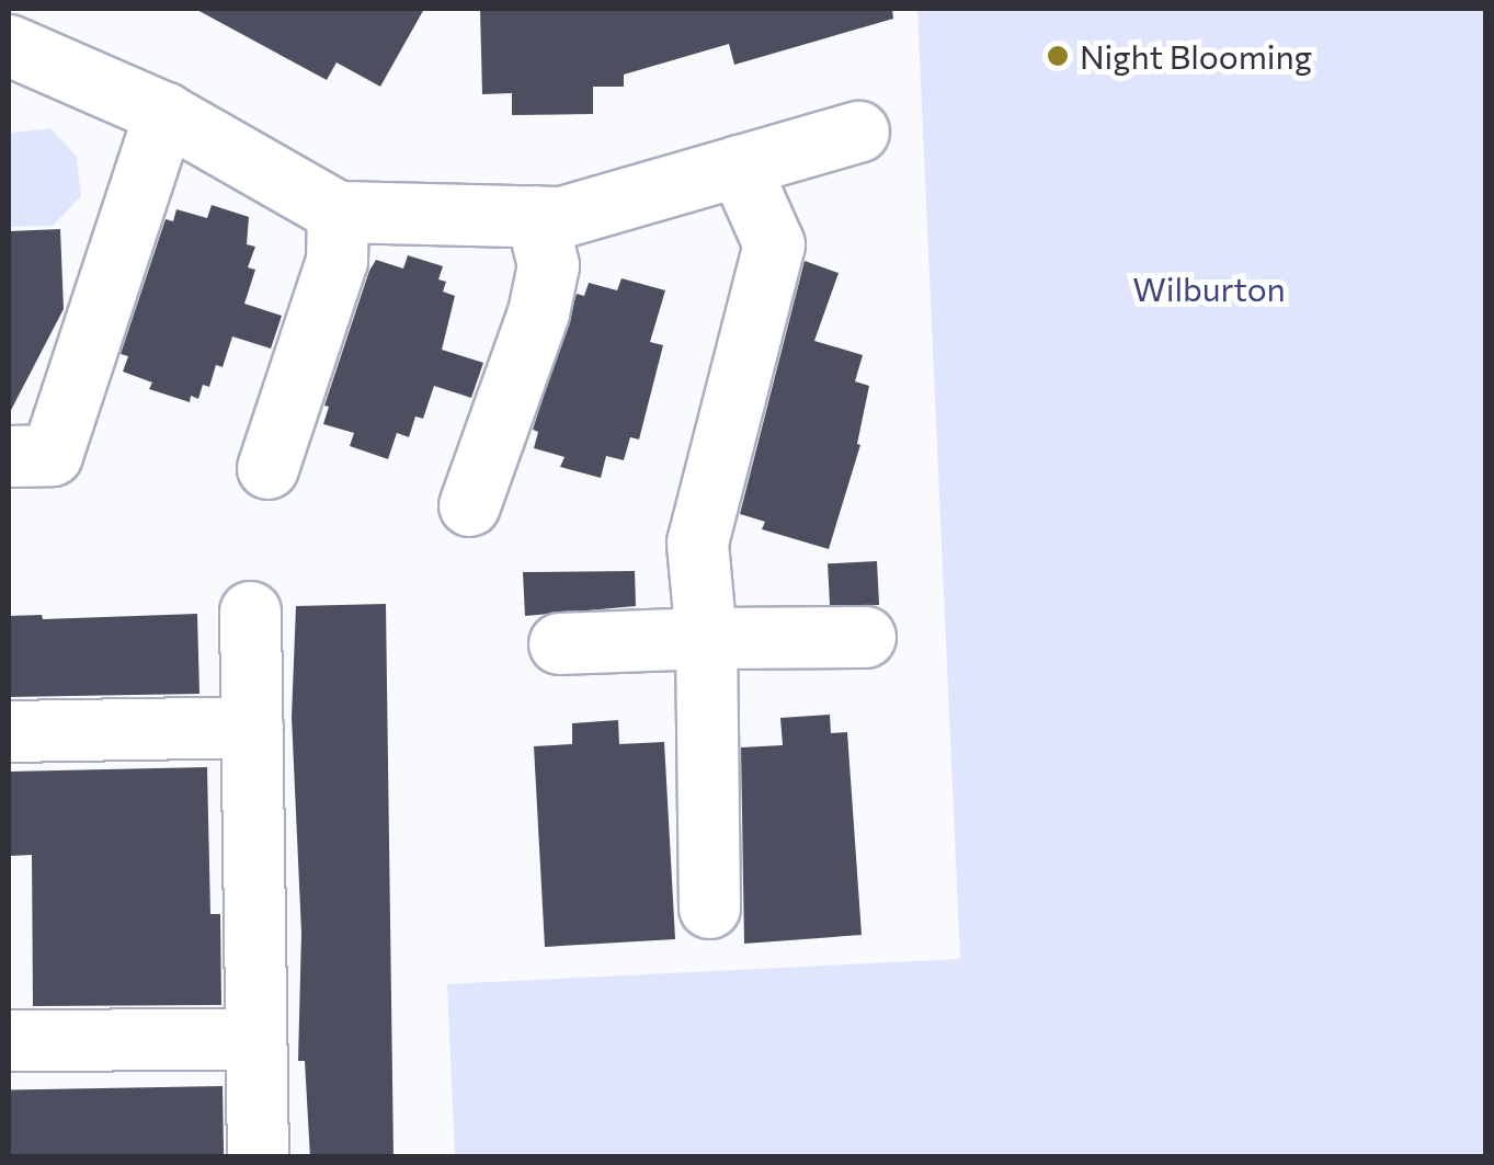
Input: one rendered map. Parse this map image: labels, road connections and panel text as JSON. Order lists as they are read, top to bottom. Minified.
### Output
{"parks":["Wilburton"],"places":["Night Blooming"]}
